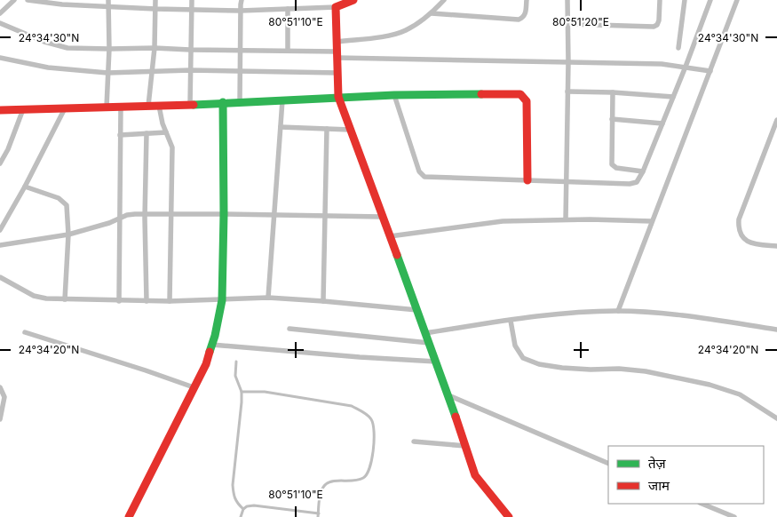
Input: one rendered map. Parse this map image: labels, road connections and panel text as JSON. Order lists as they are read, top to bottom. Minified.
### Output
{"legend":["तेज़","जाम"],"coordinates":["80°51'10\"E","80°51'20\"E","24°34'30\"N","24°34'20\"N"]}
